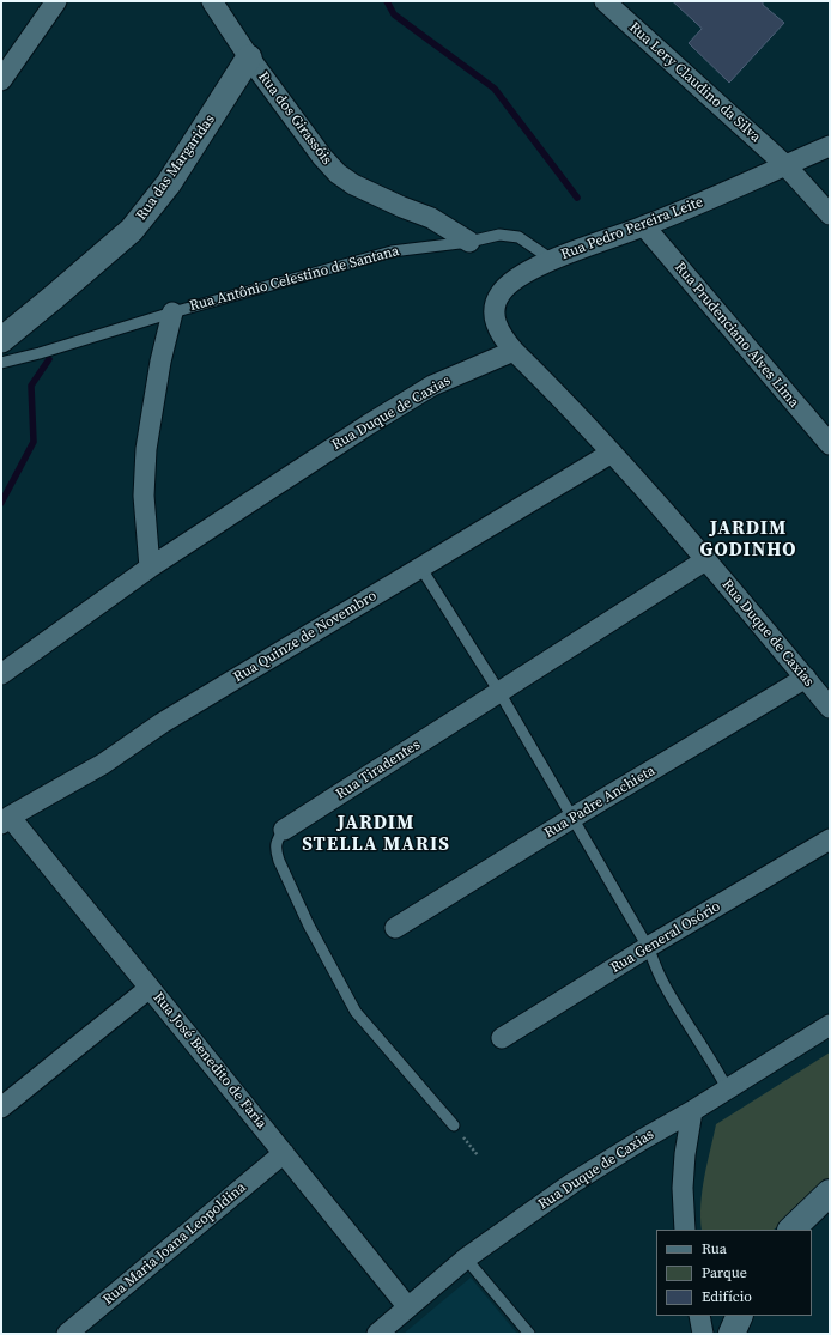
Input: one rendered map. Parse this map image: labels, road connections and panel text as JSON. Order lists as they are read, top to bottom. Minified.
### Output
{"streets":{"street":["Rua Lery Claudino da Silva","Rua dos Girassóis","Rua das Margaridas","Rua Pedro Pereira Leite","Rua Antônio Celestino de Santana","Rua Prudenciano Alves Lima","Rua Duque de Caxias","Rua Quinze de Novembro","Rua Tiradentes","Rua Padre Anchieta","Rua General Osório","Rua José Benedito de Faria","Rua Maria Joana Leopoldina"]},"crossings":[["Rua Lery Claudino da Silva","Rua Pedro Pereira Leite"],["Rua dos Girassóis","Rua das Margaridas"],["Rua dos Girassóis","Rua Antônio Celestino de Santana"],["Rua Pedro Pereira Leite","Rua Antônio Celestino de Santana"],["Rua Pedro Pereira Leite","Rua Prudenciano Alves Lima"],["Rua Pedro Pereira Leite","Rua Duque de Caxias"],["Rua Antônio Celestino de Santana","Rua Duque de Caxias"],["Rua Duque de Caxias","Rua Quinze de Novembro"],["Rua Duque de Caxias","Rua Tiradentes"],["Rua Duque de Caxias","Rua Padre Anchieta"],["Rua Duque de Caxias","Rua José Benedito de Faria"],["Rua Quinze de Novembro","Rua José Benedito de Faria"],["Rua José Benedito de Faria","Rua Maria Joana Leopoldina"]],"districts":["JARDIM GODINHO","JARDIM STELLA MARIS"],"legend":["Rua","Parque","Edifício"]}
